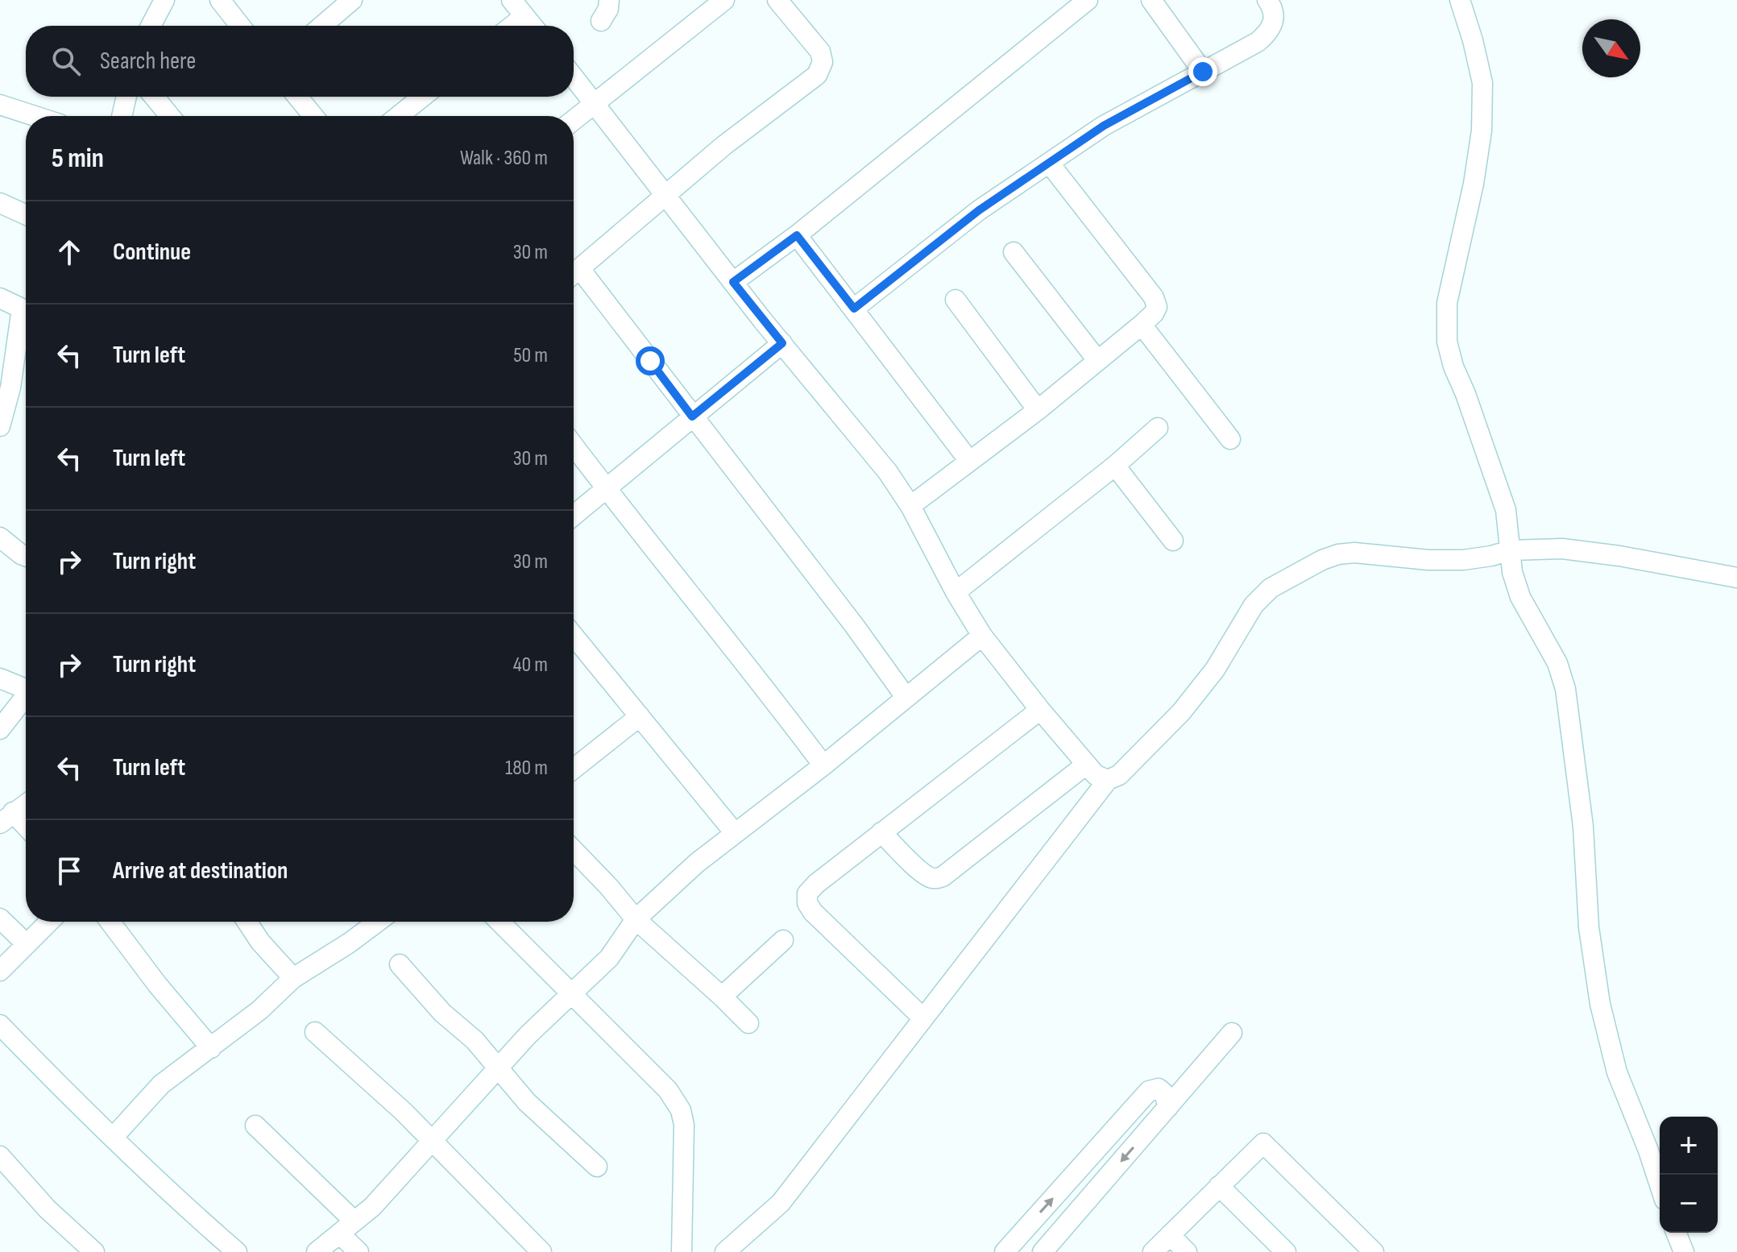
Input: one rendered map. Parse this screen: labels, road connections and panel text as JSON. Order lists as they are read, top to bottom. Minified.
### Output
{"north":"bottom right","page":{"search":"Search here","heading":["5 min","Walk · 360 m"],"list":[["Continue","30 m"],["Turn left","50 m"],["Turn left","30 m"],["Turn right","30 m"],["Turn right","40 m"],["Turn left","180 m"],"Arrive at destination"],"map_buttons":["+","−"]}}
